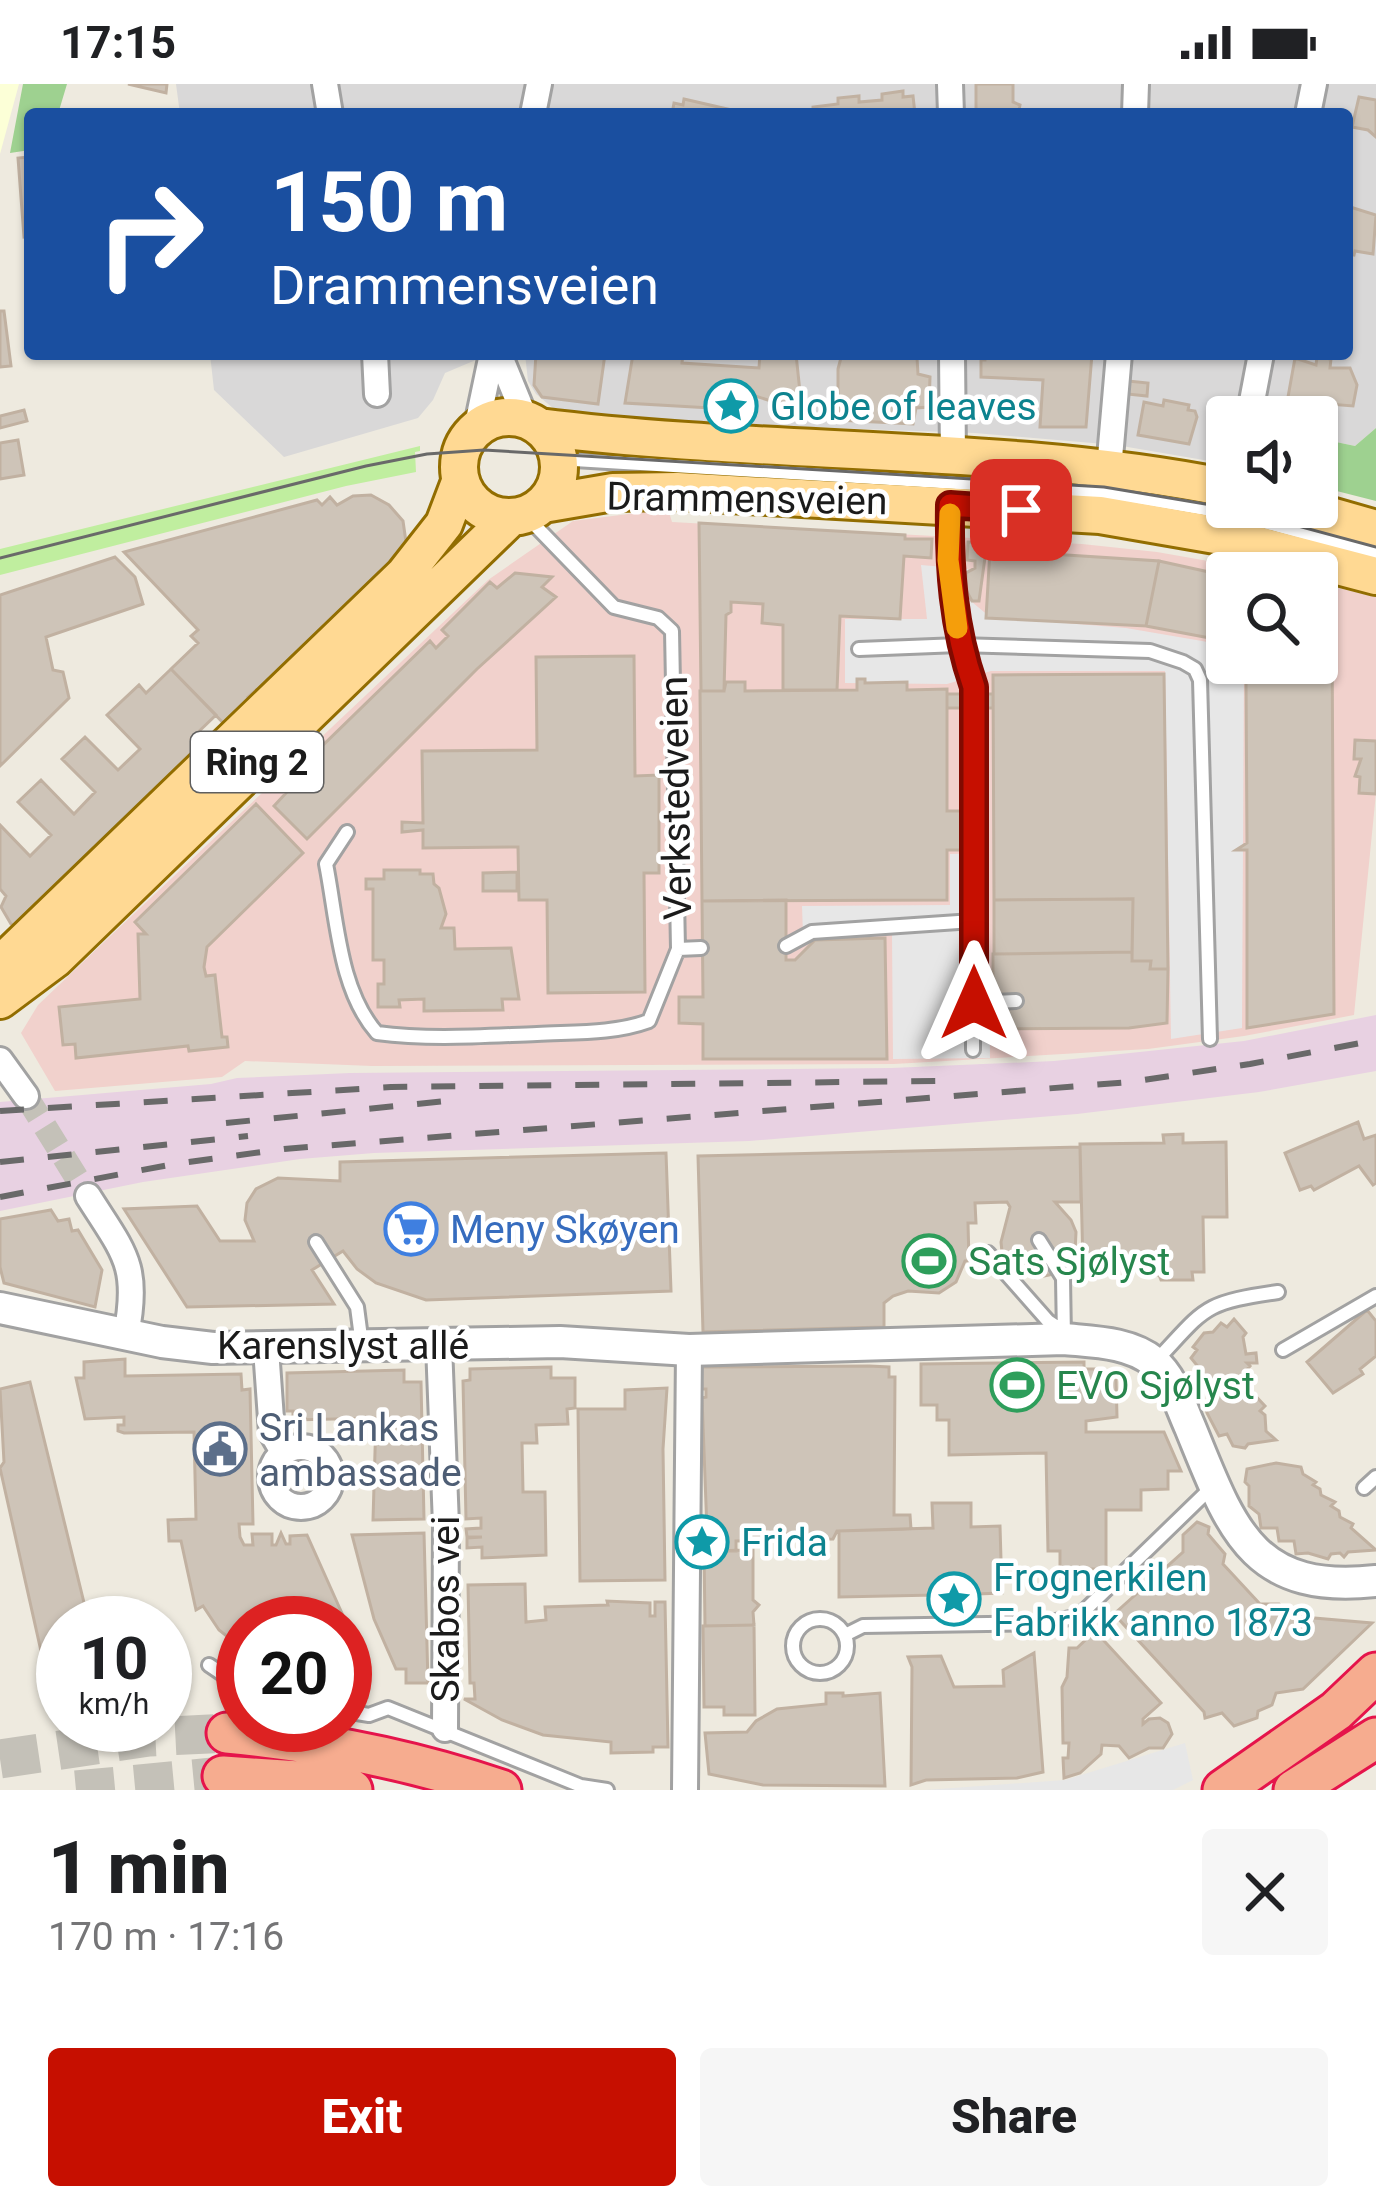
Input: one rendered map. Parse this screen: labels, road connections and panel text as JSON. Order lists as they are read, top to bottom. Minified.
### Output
{"streets":{"main road":["Drammensveien","Ring 2"],"street":["Karenslyst allé","Skabos vei"],"lane":["Verkstedveien"]},"crossings":[["Drammensveien","Ring 2"],["Drammensveien","Verkstedveien"],["Ring 2","Verkstedveien"],["Karenslyst allé","Skabos vei"]],"places":{"place":["Globe of leaves","Frida","Frognerkilen Fabrikk anno 1873"],"supermarket":["Meny Skøyen"],"sports":["Sats Sjølyst","EVO Sjølyst"],"public building":["Sri Lankas ambassade"]},"page":{"status":"17:15","turn":["150 m","Drammensveien"],"speed":"10 km/h","limit":"20","heading":["1 min","170 m · 17:16"],"buttons":["Exit","Share"]}}
